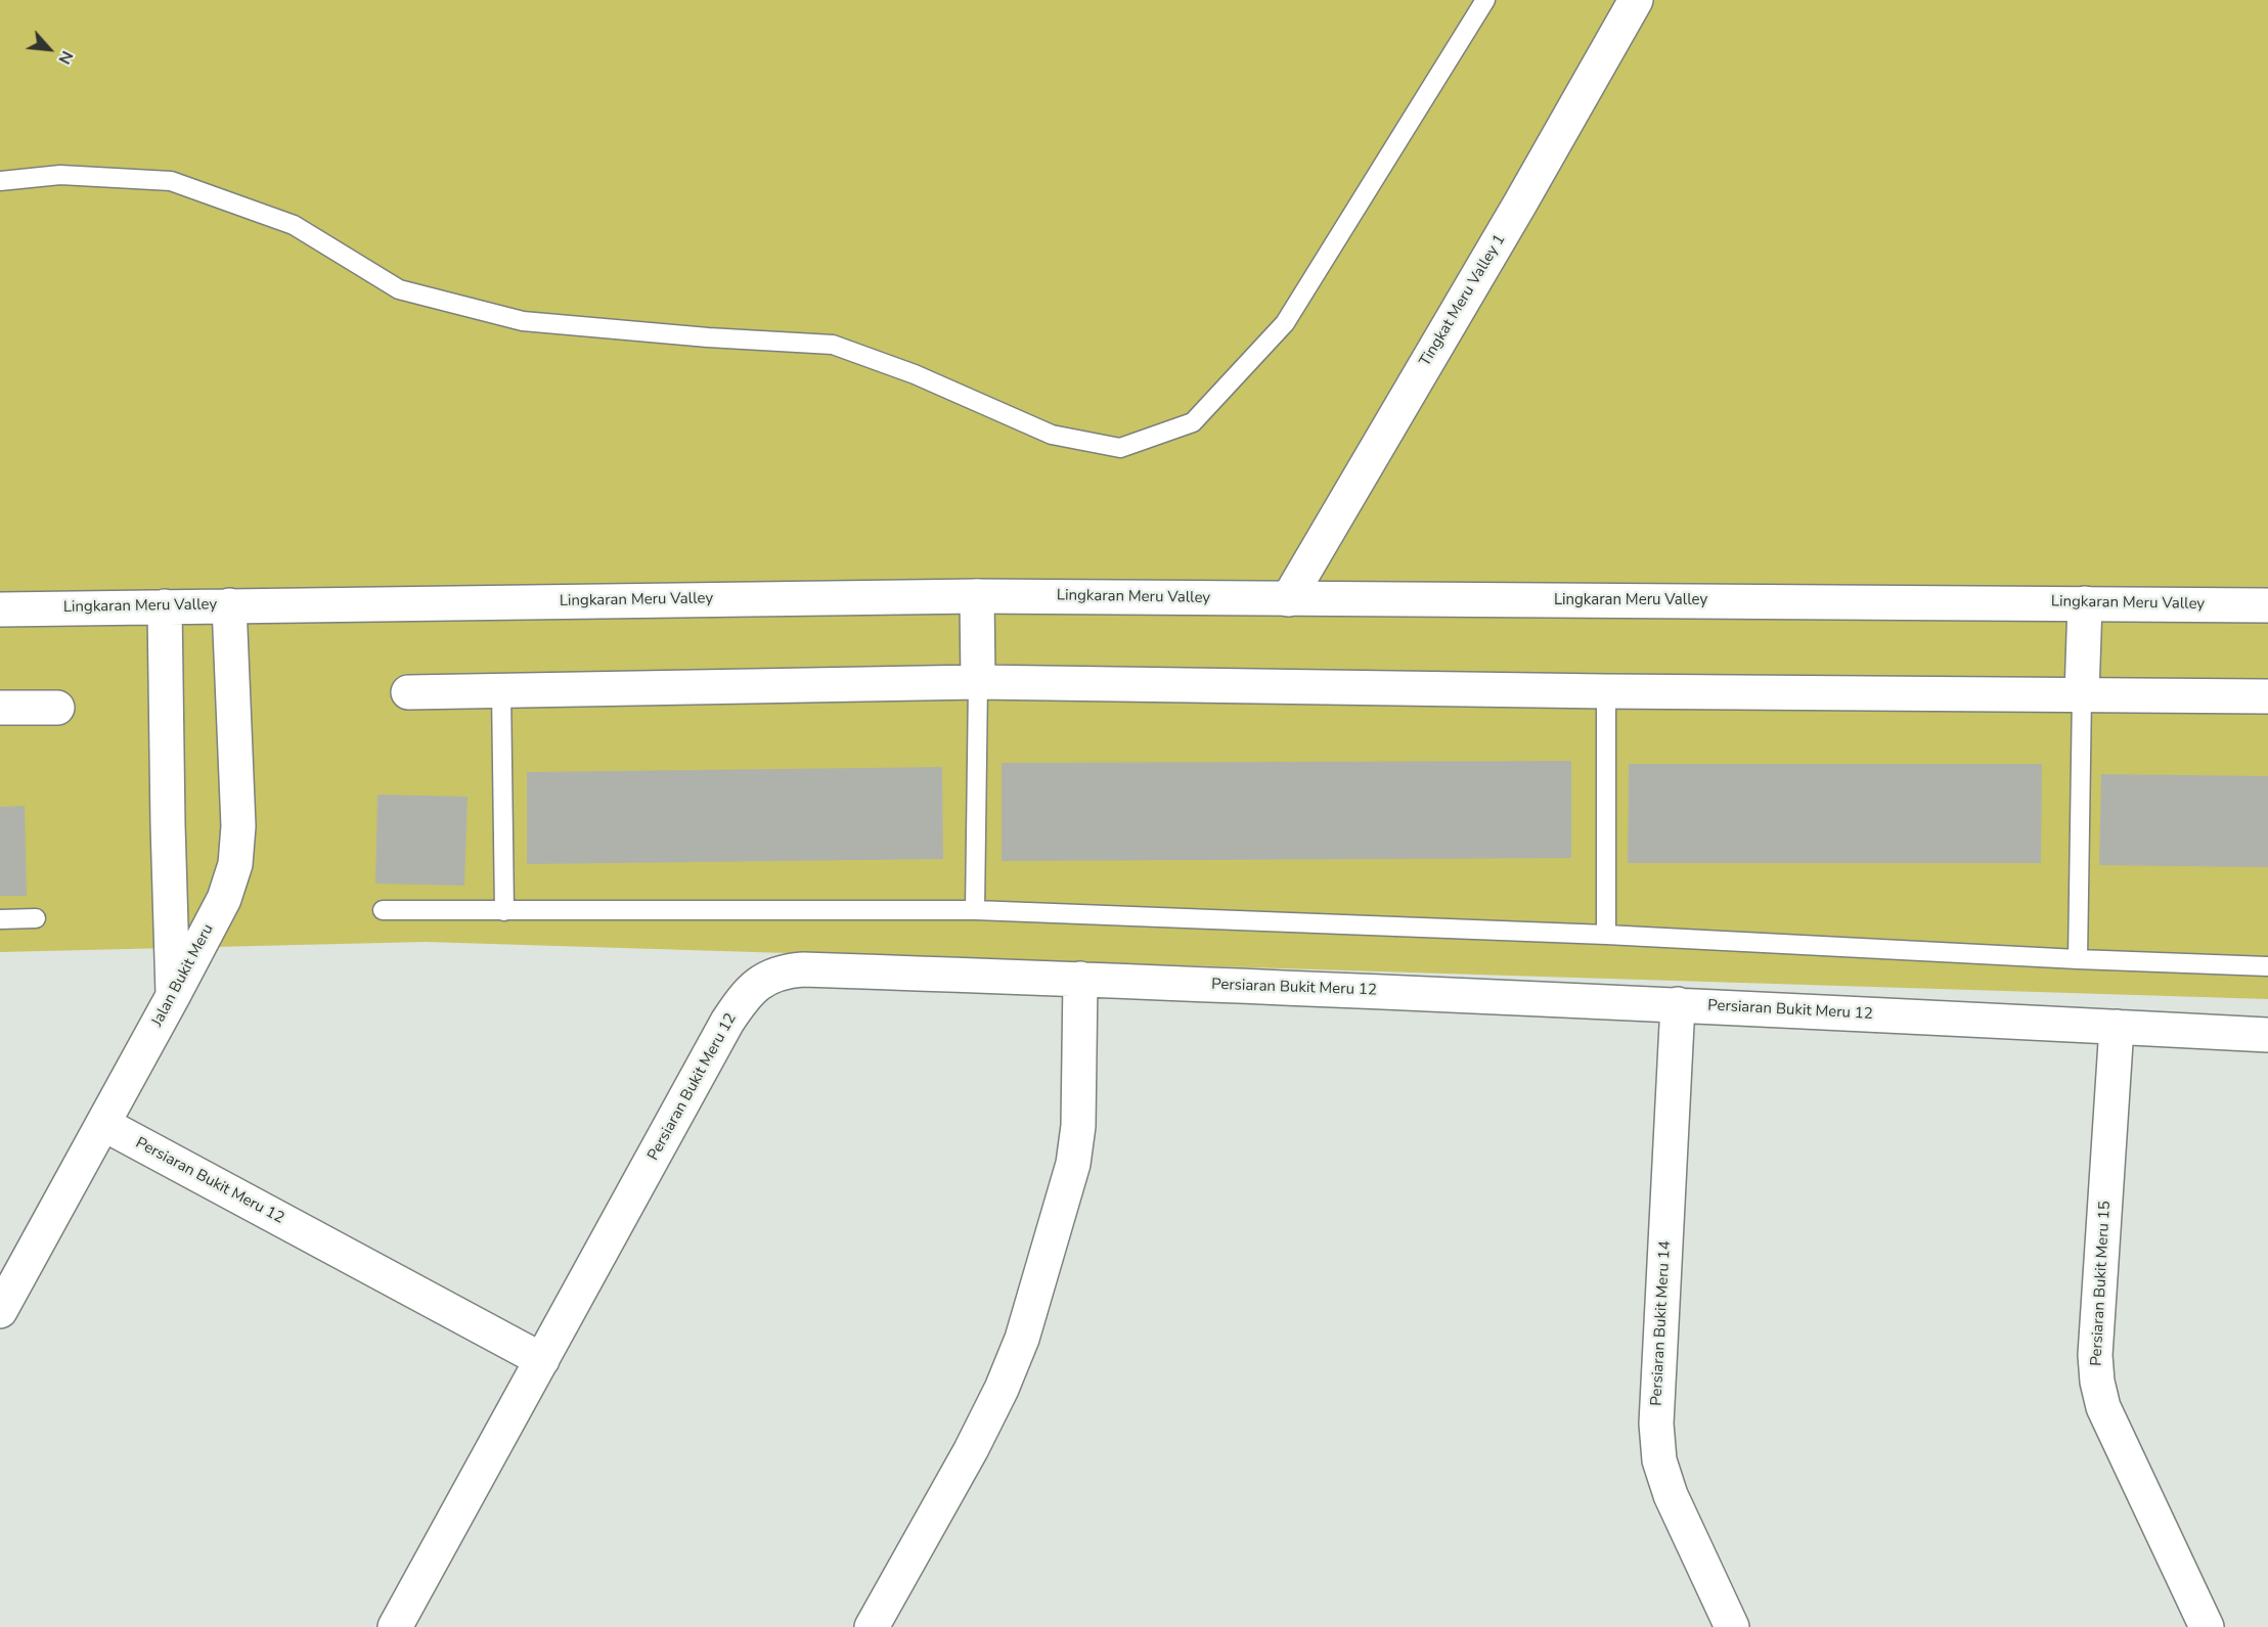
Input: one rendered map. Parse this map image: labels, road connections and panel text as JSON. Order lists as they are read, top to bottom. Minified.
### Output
{"streets":{"street":["Tingkat Meru Valley 1","Lingkaran Meru Valley","Jalan Bukit Meru","Persiaran Bukit Meru 12","Persiaran Bukit Meru 15","Persiaran Bukit Meru 14"]},"crossings":[["Tingkat Meru Valley 1","Lingkaran Meru Valley"],["Lingkaran Meru Valley","Jalan Bukit Meru"],["Jalan Bukit Meru","Persiaran Bukit Meru 12"],["Persiaran Bukit Meru 12","Persiaran Bukit Meru 15"],["Persiaran Bukit Meru 12","Persiaran Bukit Meru 14"]],"north":"bottom right"}
